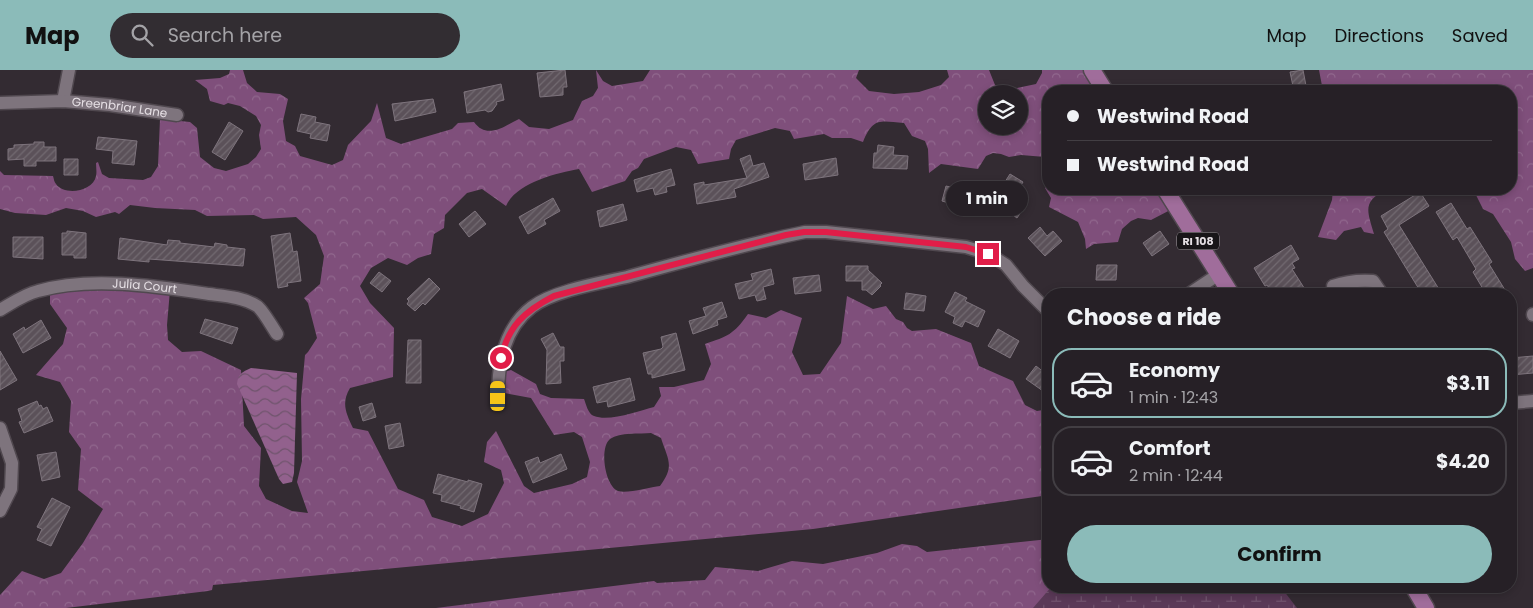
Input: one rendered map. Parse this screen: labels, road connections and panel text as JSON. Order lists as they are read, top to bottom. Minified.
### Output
{"streets":{"main road":["RI 108"],"street":["Greenbriar Lane","Julia Court"]},"page":{"header":"Map","search":"Search here","nav":["Map","Directions","Saved"],"banner":["Westwind Road","Westwind Road"],"bubble":"1 min","heading":"Choose a ride","list":[{"name":"Economy","note":"1 min · 12:43","value":"$3.11"},{"name":"Comfort","note":"2 min · 12:44","value":"$4.20"}],"buttons":"Confirm"}}
